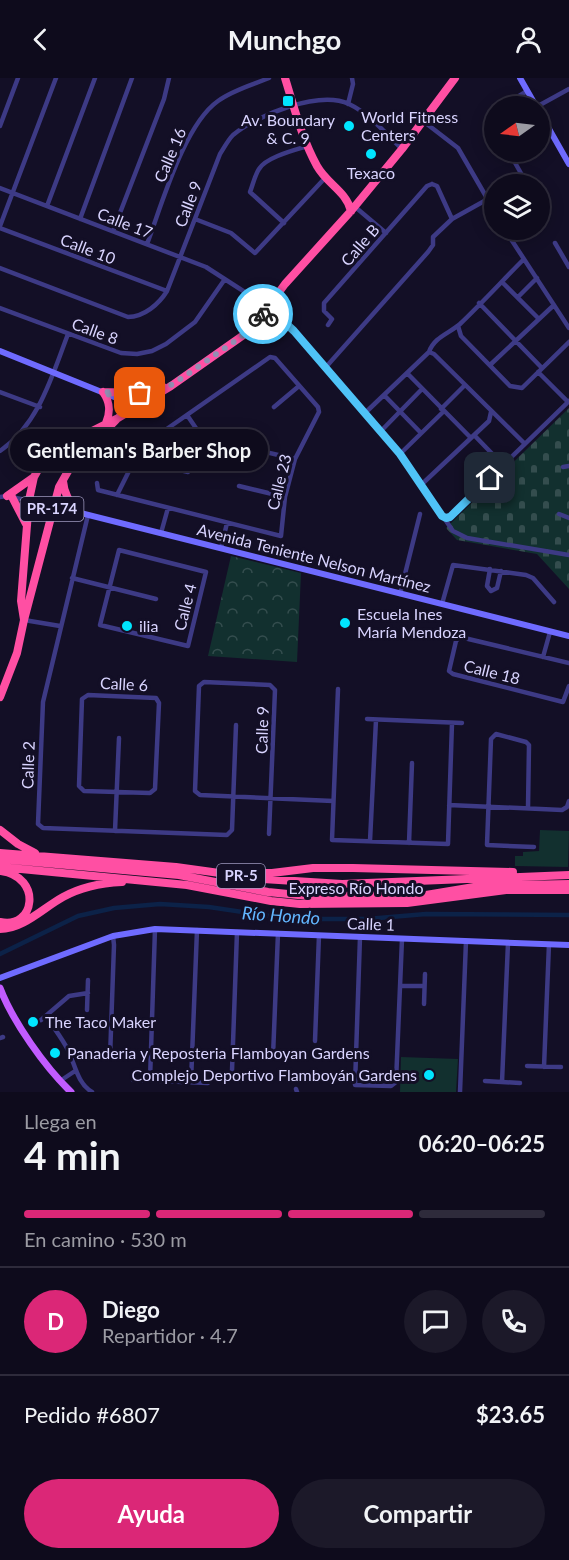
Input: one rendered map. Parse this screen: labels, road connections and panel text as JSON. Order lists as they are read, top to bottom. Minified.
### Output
{"streets":{"highway":["PR-174","PR-5","Expreso Río Hondo"],"street":["Calle 16","Calle 9","Calle 17","Calle B","Calle 10","Calle 8","Calle 23","Avenida Teniente Nelson Martínez","Calle 4","Calle 18","Calle 6","Calle 2","Calle 1"]},"crossings":[["Calle 16","Calle 17"],["Calle 9","Calle 17"],["Calle 9","Calle 10"],["Calle 9","PR-174"],["Calle 9","Calle 2"],["Calle 17","Calle 8"],["Calle 17","PR-174"],["PR-174","Avenida Teniente Nelson Martínez"],["Avenida Teniente Nelson Martínez","Calle 18"],["Avenida Teniente Nelson Martínez","Calle 2"]],"water":["Río Hondo"],"places":{"transit":["Av. Boundary & C. 9"],"other":["World Fitness Centers","Texaco","Gentleman's Barber Shop","Escuela Ines María Mendoza","ilia","The Taco Maker","Panaderia y Reposteria Flamboyan Gardens","Complejo Deportivo Flamboyán Gardens"]},"north":"left","page":{"header":"Munchgo","bubble":"Gentleman's Barber Shop","heading":["4 min","Llega en","06:20–06:25"],"panel":["Diego","Repartidor · 4.7","Pedido #6807","$23.65"],"bar":"En camino · 530 m","round":"D","buttons":["Ayuda","Compartir"]}}
